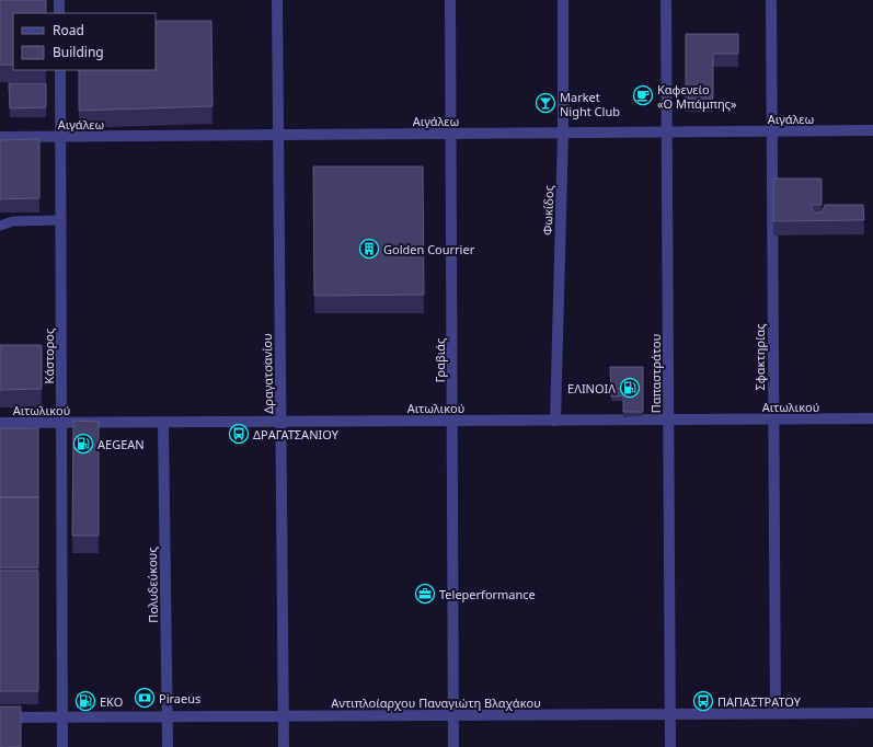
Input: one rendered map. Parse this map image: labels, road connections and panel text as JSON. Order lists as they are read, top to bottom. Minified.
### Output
{"streets":{"street":["Αιγάλεω","Φωκίδος","Κάστορος","Σφακτηρίας","Γραβιάς","Δραγατσανίου","Παπαστράτου","Αιτωλικού","Πολυδεύκους","Αντιπλοίαρχου Παναγιώτη Βλαχάκου"]},"crossings":[["Αιγάλεω","Φωκίδος"],["Αιγάλεω","Κάστορος"],["Αιγάλεω","Σφακτηρίας"],["Αιγάλεω","Γραβιάς"],["Αιγάλεω","Δραγατσανίου"],["Αιγάλεω","Παπαστράτου"],["Φωκίδος","Αιτωλικού"],["Κάστορος","Αιτωλικού"],["Κάστορος","Αντιπλοίαρχου Παναγιώτη Βλαχάκου"],["Σφακτηρίας","Αιτωλικού"],["Σφακτηρίας","Αντιπλοίαρχου Παναγιώτη Βλαχάκου"],["Γραβιάς","Αιτωλικού"],["Γραβιάς","Αντιπλοίαρχου Παναγιώτη Βλαχάκου"],["Δραγατσανίου","Αιτωλικού"],["Δραγατσανίου","Αντιπλοίαρχου Παναγιώτη Βλαχάκου"],["Παπαστράτου","Αιτωλικού"],["Παπαστράτου","Αντιπλοίαρχου Παναγιώτη Βλαχάκου"],["Αιτωλικού","Πολυδεύκους"],["Πολυδεύκους","Αντιπλοίαρχου Παναγιώτη Βλαχάκου"]],"places":{"cafe":["Καφενείο «Ο Μπάμπης»"],"bar":["Market Night Club"],"building":["Golden Courrier"],"fuel station":["ΕΛΙΝΟΙΛ","AEGEAN","EKO"],"bus stop":["ΔΡΑΓΑΤΣΑΝΙΟΥ","ΠΑΠΑΣΤΡΑΤΟΥ"],"office":["Teleperformance"],"bank":["Piraeus"]},"legend":["Road","Building"]}
